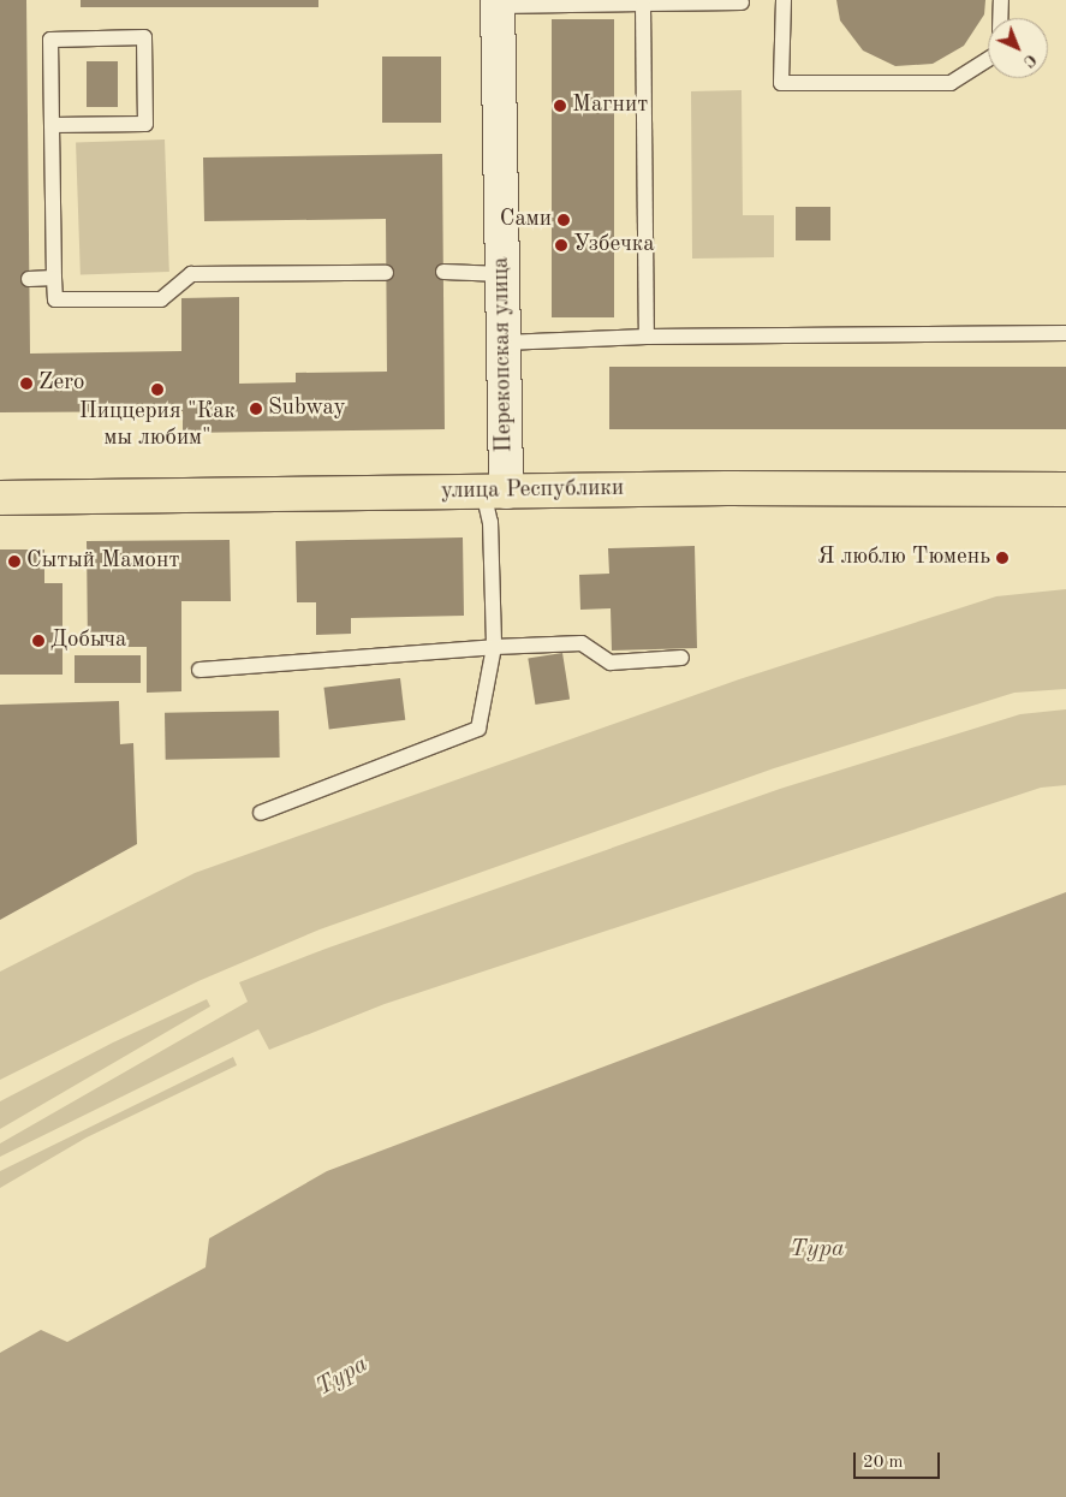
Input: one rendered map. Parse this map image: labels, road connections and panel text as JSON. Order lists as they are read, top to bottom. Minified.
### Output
{"streets":{"main road":["улица Республики"],"street":["Перекопская улица"]},"crossings":[["Перекопская улица","улица Республики"]],"water":["Тура"],"places":["Магнит","Сами","Узбечка","Zero","Пиццерия \"Как мы любим\"","Subway","Я люблю Тюмень","Сытый Мамонт","Добыча"],"scale_bar":"20 m","north":"bottom right"}
